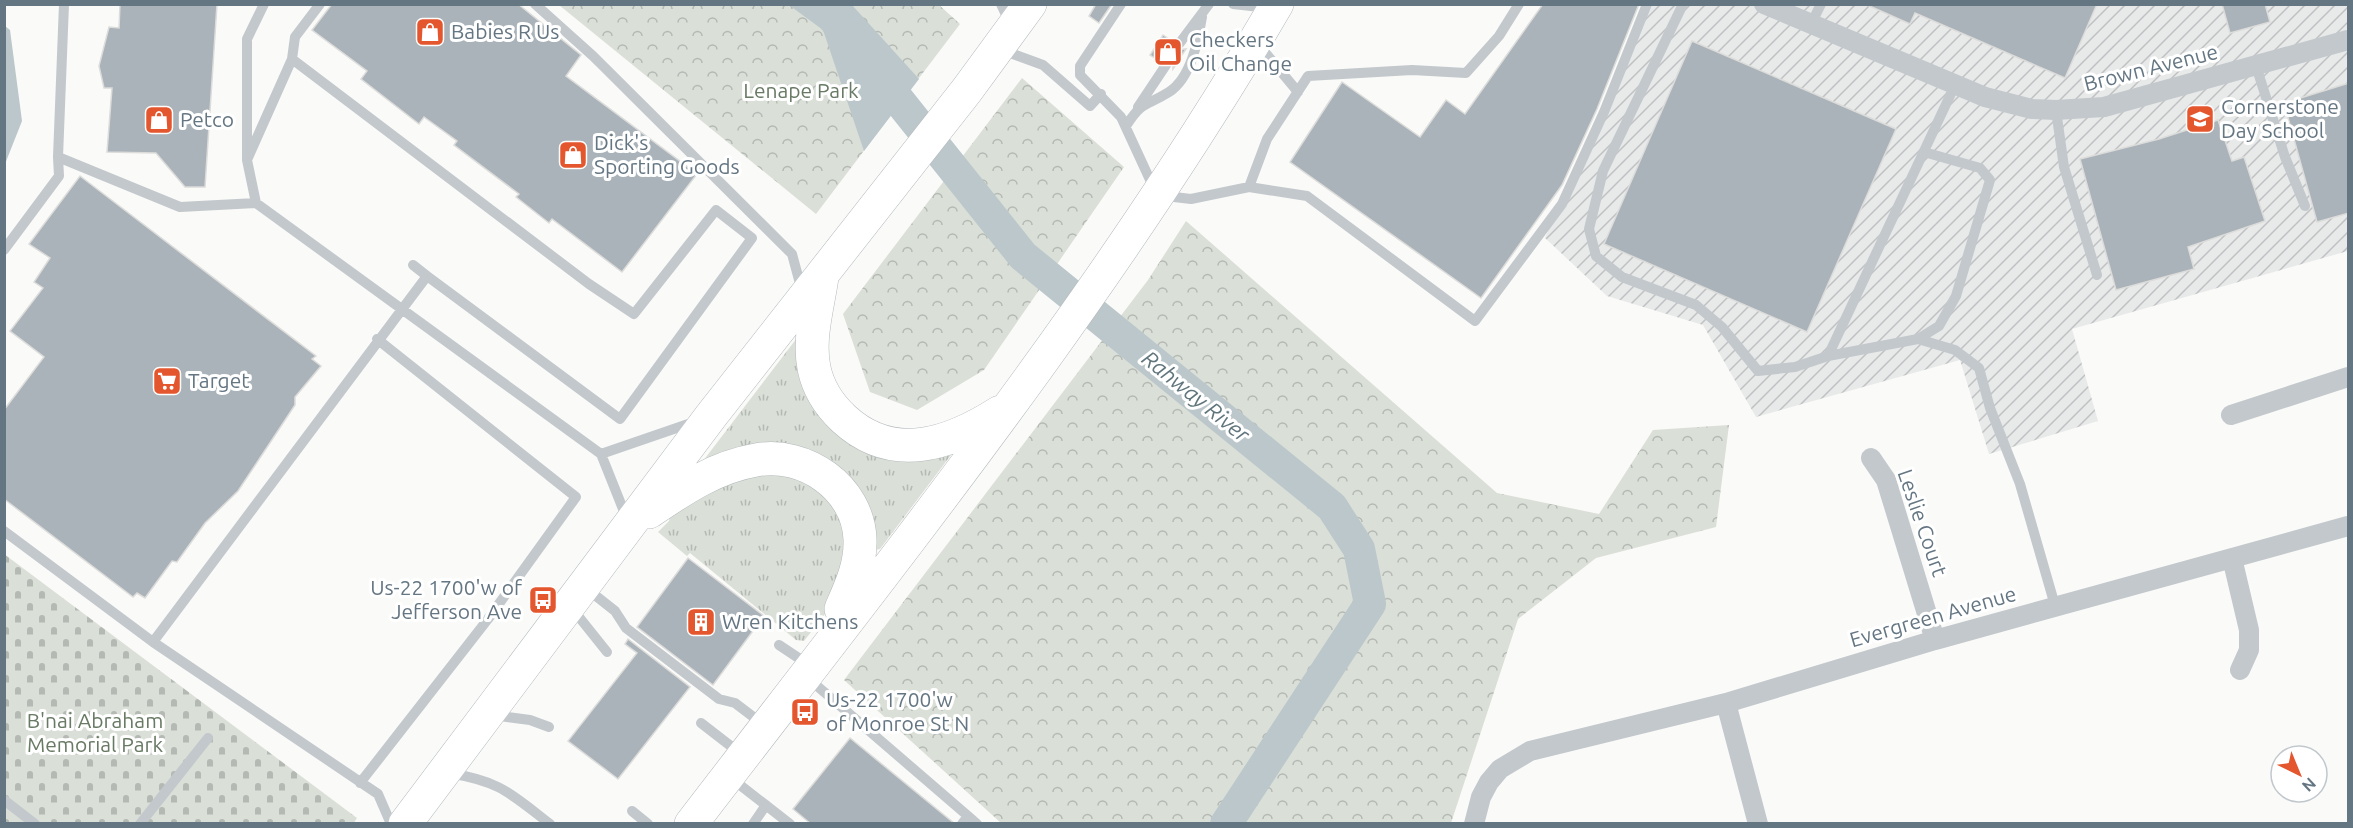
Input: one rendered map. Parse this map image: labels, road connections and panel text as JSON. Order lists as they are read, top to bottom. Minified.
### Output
{"streets":{"street":["Brown Avenue","Leslie Court","Evergreen Avenue"]},"crossings":[["Leslie Court","Evergreen Avenue"]],"water":["Rahway River"],"parks":["Lenape Park","B'nai Abraham Memorial Park"],"places":{"shop":["Babies R Us","Checkers Oil Change","Petco","Dick's Sporting Goods"],"school or university":["Cornerstone Day School"],"supermarket":["Target"],"bus stop":["Us-22 1700'w of Jefferson Ave","Us-22 1700'w of Monroe St N"],"building":["Wren Kitchens"]},"north":"bottom right"}
